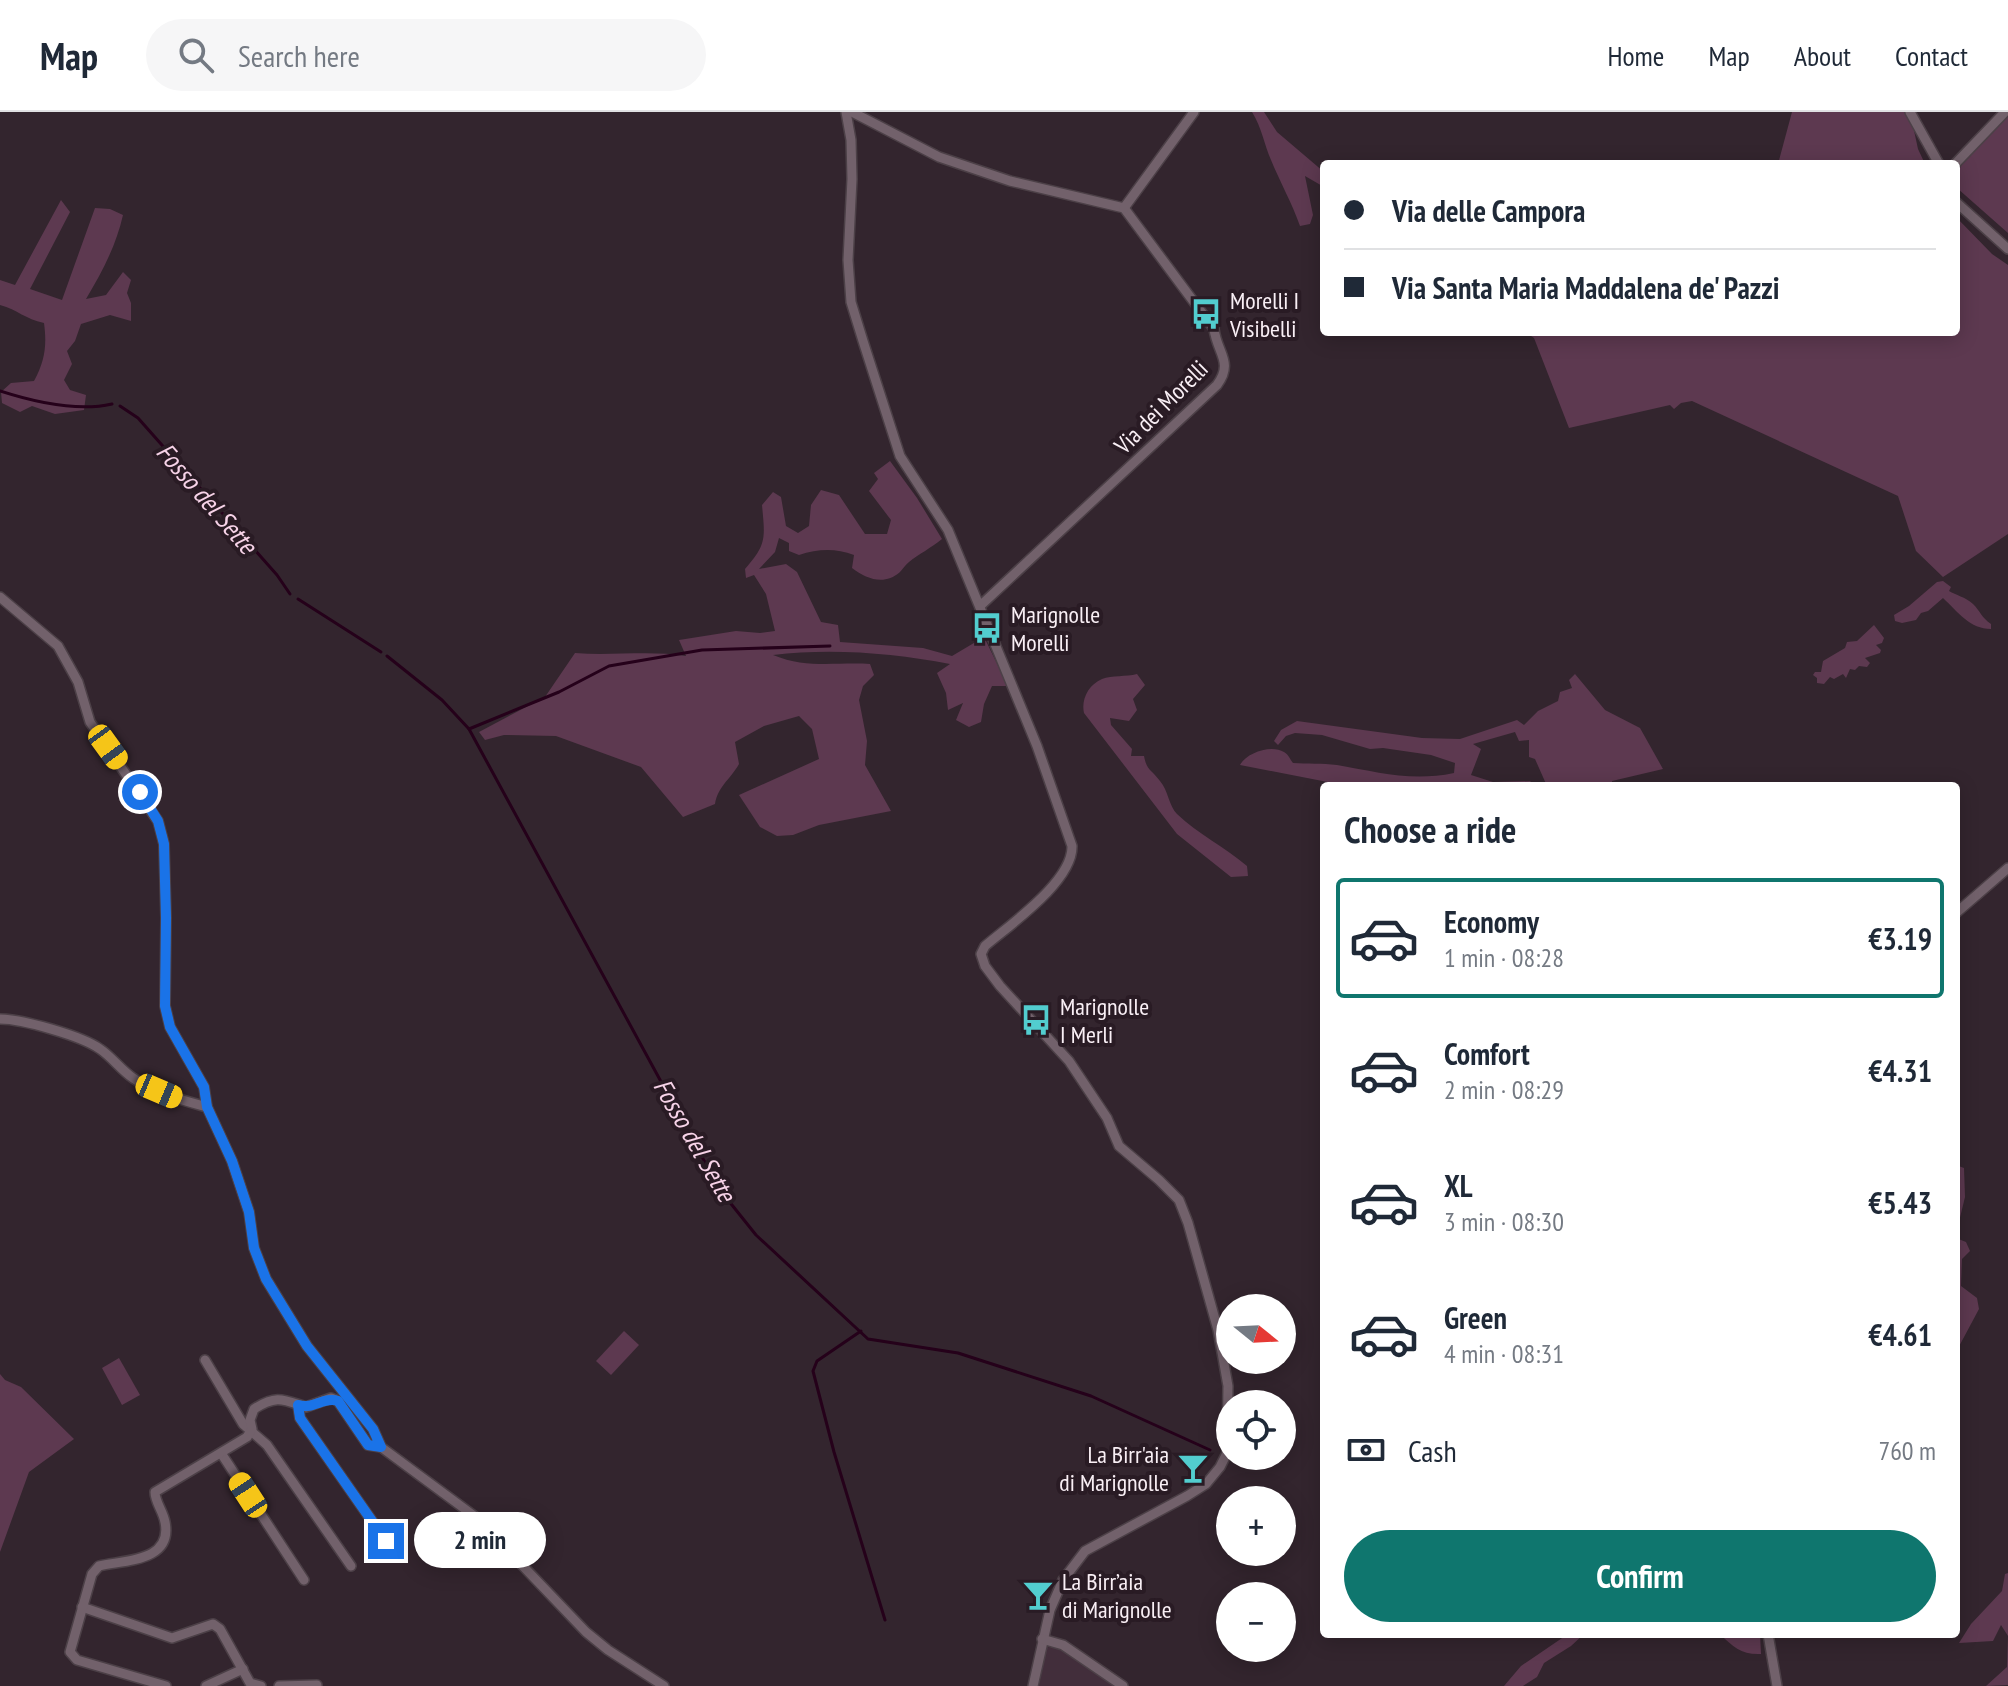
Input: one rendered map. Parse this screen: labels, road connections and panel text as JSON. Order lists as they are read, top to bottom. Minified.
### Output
{"streets":{"street":["Via dei Morelli"]},"water":["Fosso del Sette"],"places":{"bus stop":["Morelli I Visibelli","Marignolle Morelli","Marignolle I Merli"],"bar":["La Birr'aia di Marignolle","La Birr’aia di Marignolle"]},"north":"right","page":{"header":"Map","search":"Search here","nav":["Home","Map","About","Contact"],"banner":["Via delle Campora","Via Santa Maria Maddalena de' Pazzi"],"heading":"Choose a ride","list":[{"name":"Economy","note":"1 min · 08:28","value":"€3.19"},{"name":"Comfort","note":"2 min · 08:29","value":"€4.31"},{"name":"XL","note":"3 min · 08:30","value":"€5.43"},{"name":"Green","note":"4 min · 08:31","value":"€4.61"}],"map_buttons":["+","−"],"pay":["Cash","760 m"],"bubble":"2 min","buttons":"Confirm"}}
